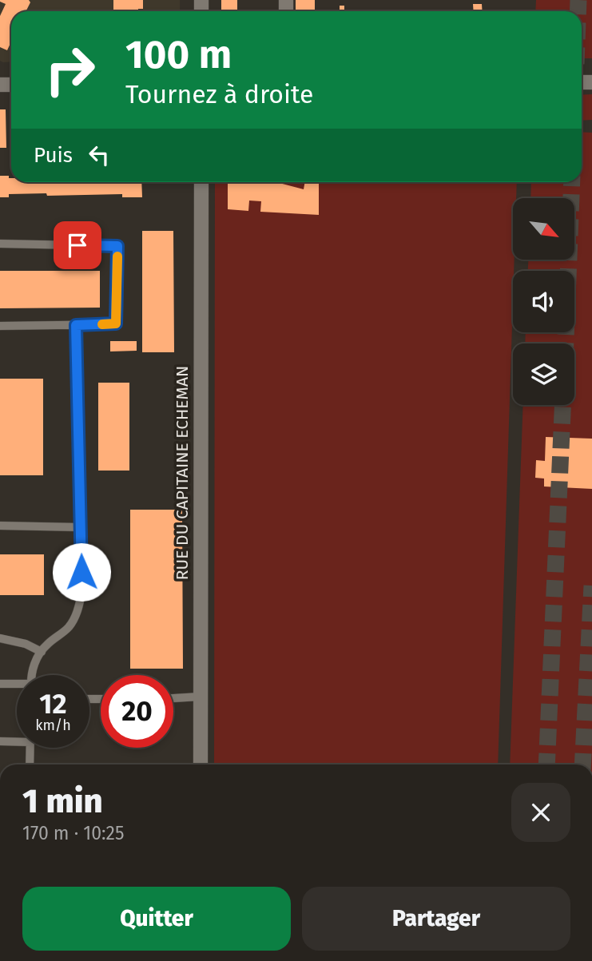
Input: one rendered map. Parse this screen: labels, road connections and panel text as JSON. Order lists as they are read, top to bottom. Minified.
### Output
{"streets":{"street":["RUE DU CAPITAINE ECHEMAN"]},"north":"bottom right","page":{"turn":["100 m","Tournez à droite"],"then":"Puis","speed":"12 km/h","limit":"20","heading":["1 min","170 m · 10:25"],"buttons":["Quitter","Partager"]}}
